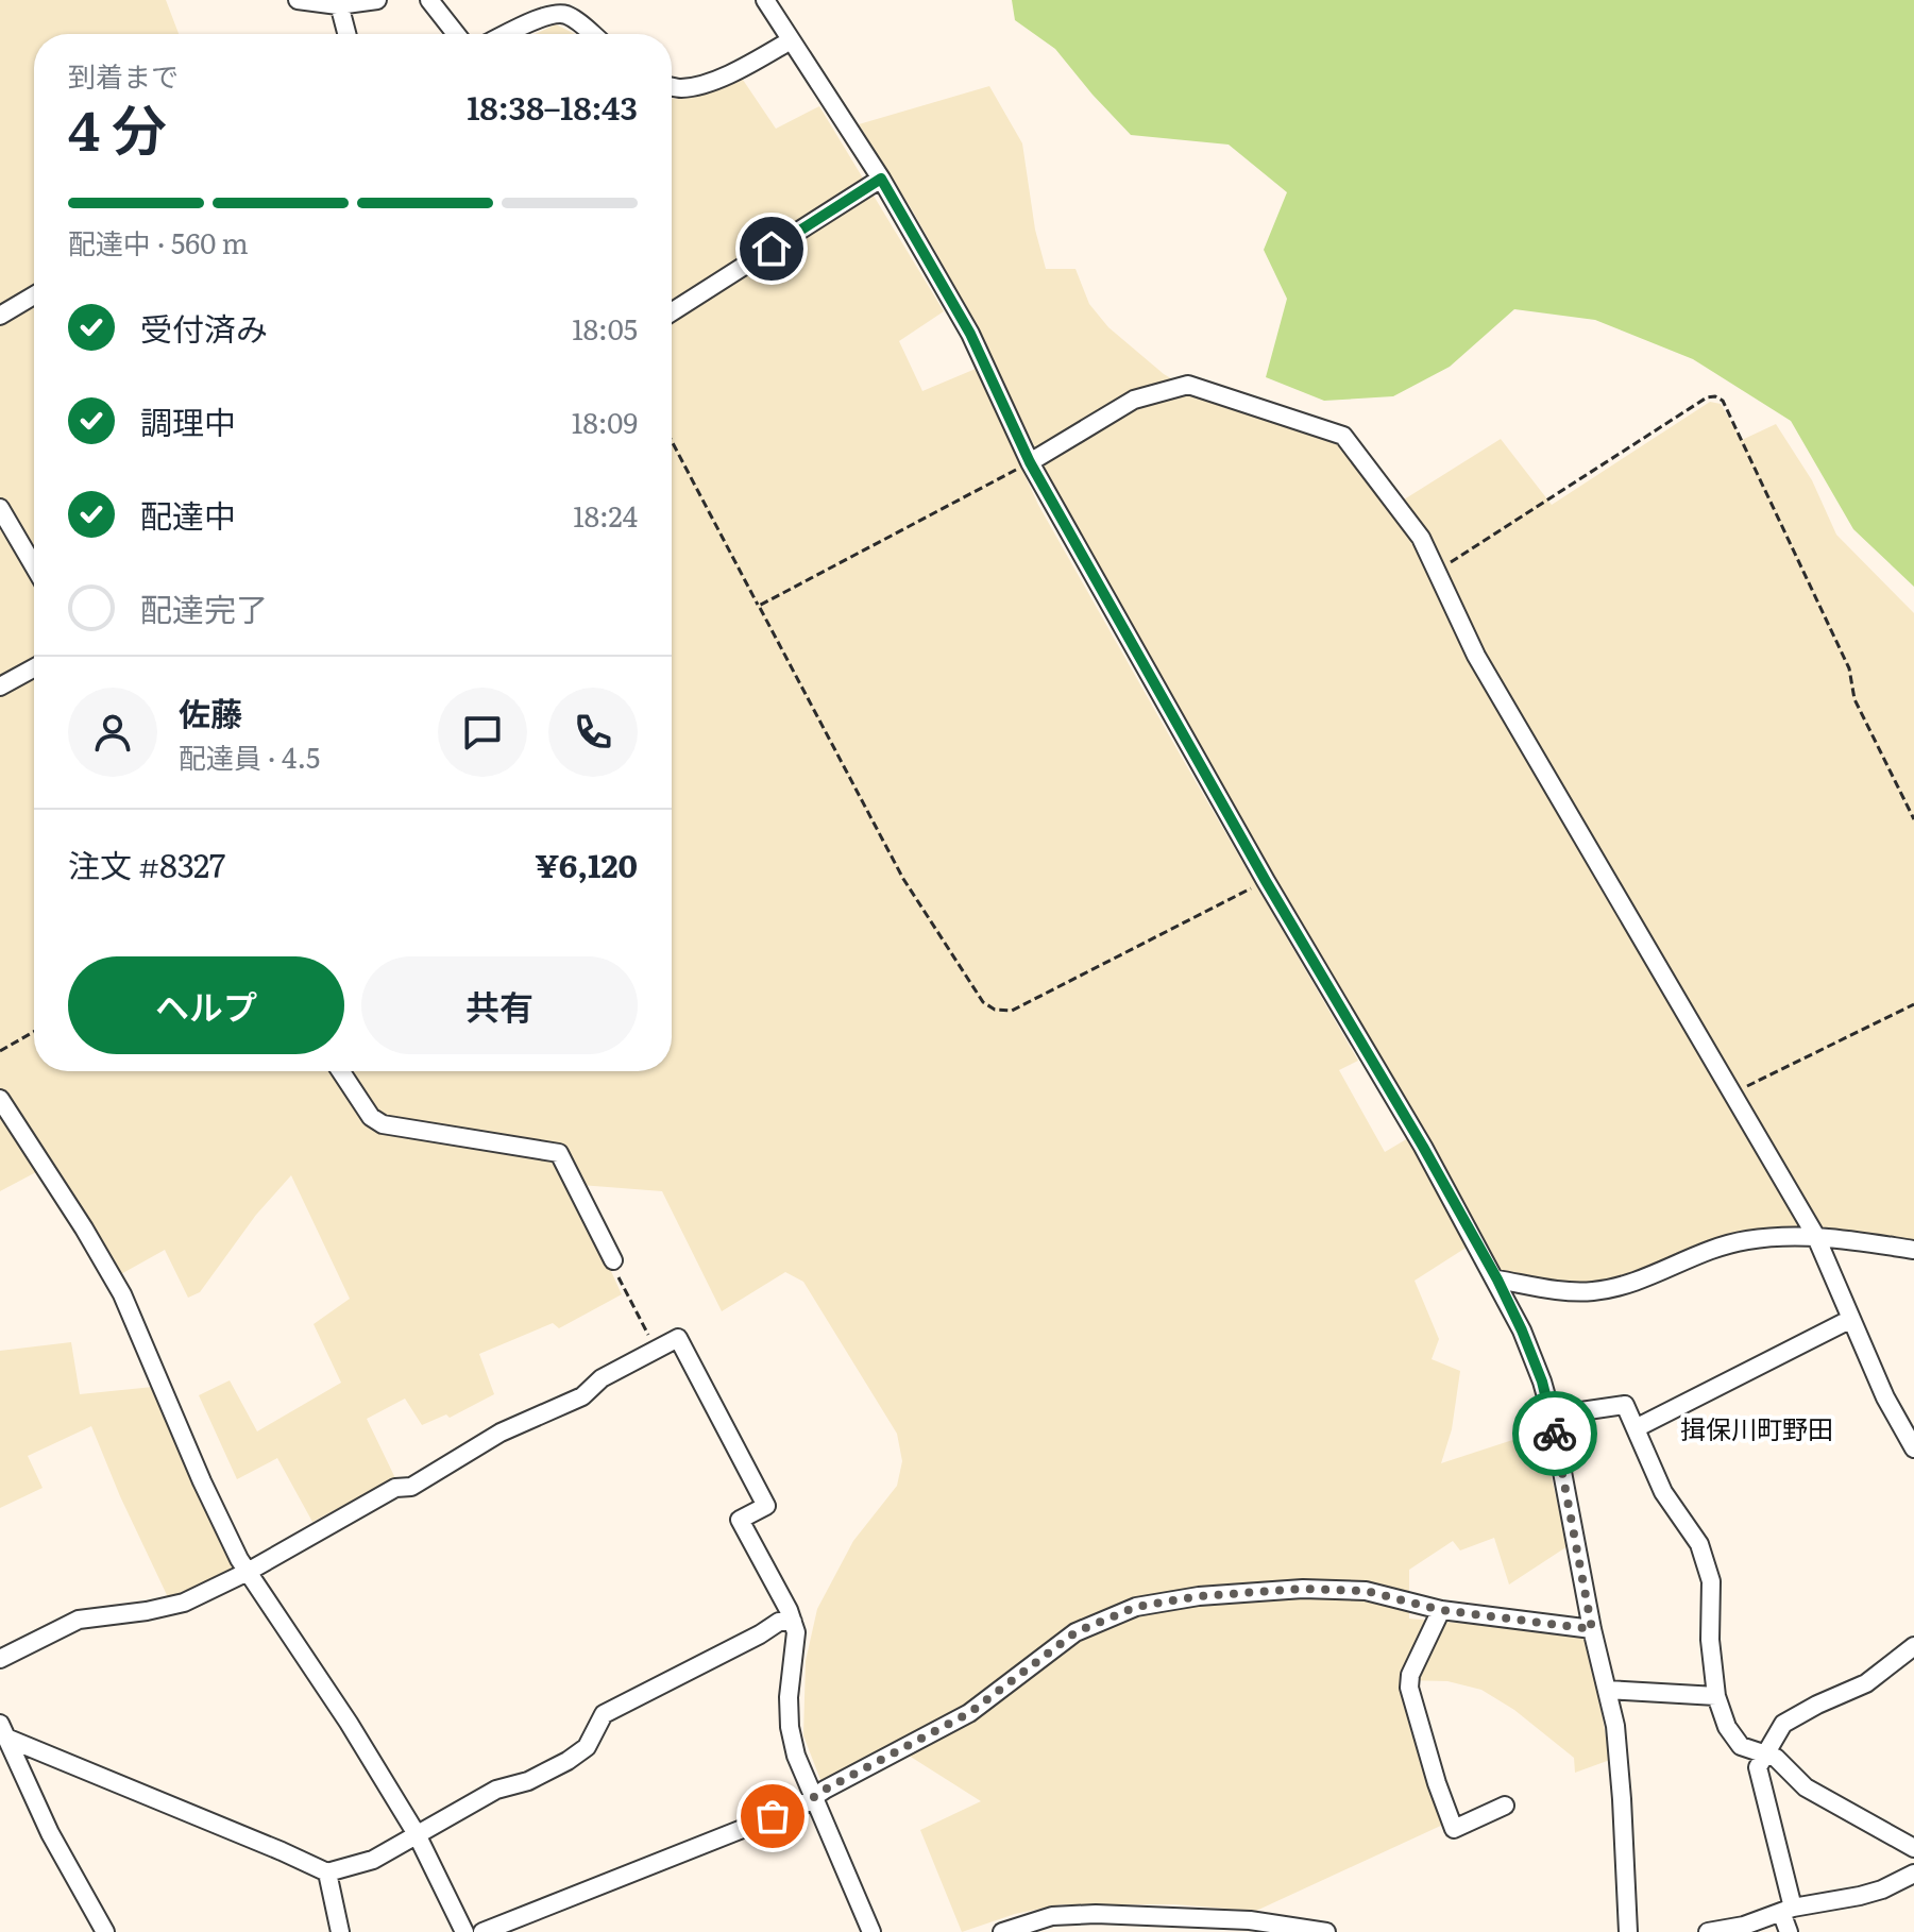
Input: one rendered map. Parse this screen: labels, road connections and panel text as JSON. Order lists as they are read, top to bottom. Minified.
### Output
{"districts":["揖保川町野田"],"page":{"heading":["4 分","到着まで","18:38–18:43"],"panel":["佐藤","配達員 · 4.5","注文 #8327","¥6,120"],"bar":"配達中 · 560 m","list":[["受付済み","18:05"],["調理中","18:09"],["配達中","18:24"],"配達完了"],"buttons":["ヘルプ","共有"]}}
